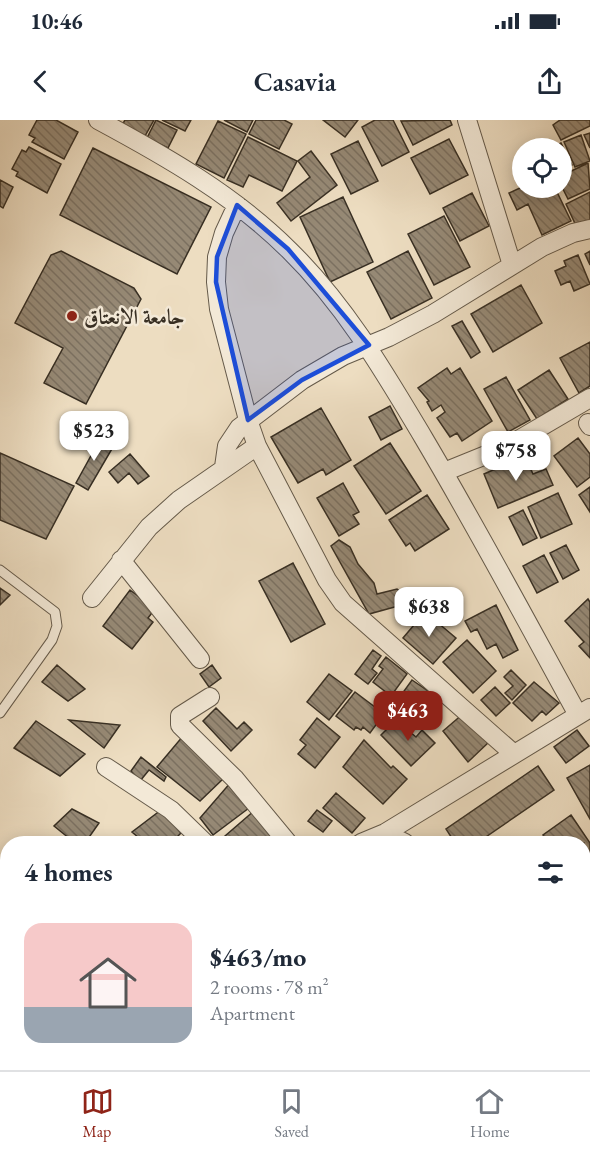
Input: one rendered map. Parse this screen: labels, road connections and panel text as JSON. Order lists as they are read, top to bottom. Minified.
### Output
{"places":["جامعة الانعتاق"],"page":{"status":"10:46","header":"Casavia","price":["$523","$758","$638","$463"],"heading":"4 homes","list":[{"name":"$463/mo","note":"2 rooms · 78 m² · Apartment"}],"tabs":["Map","Saved","Home"]}}
